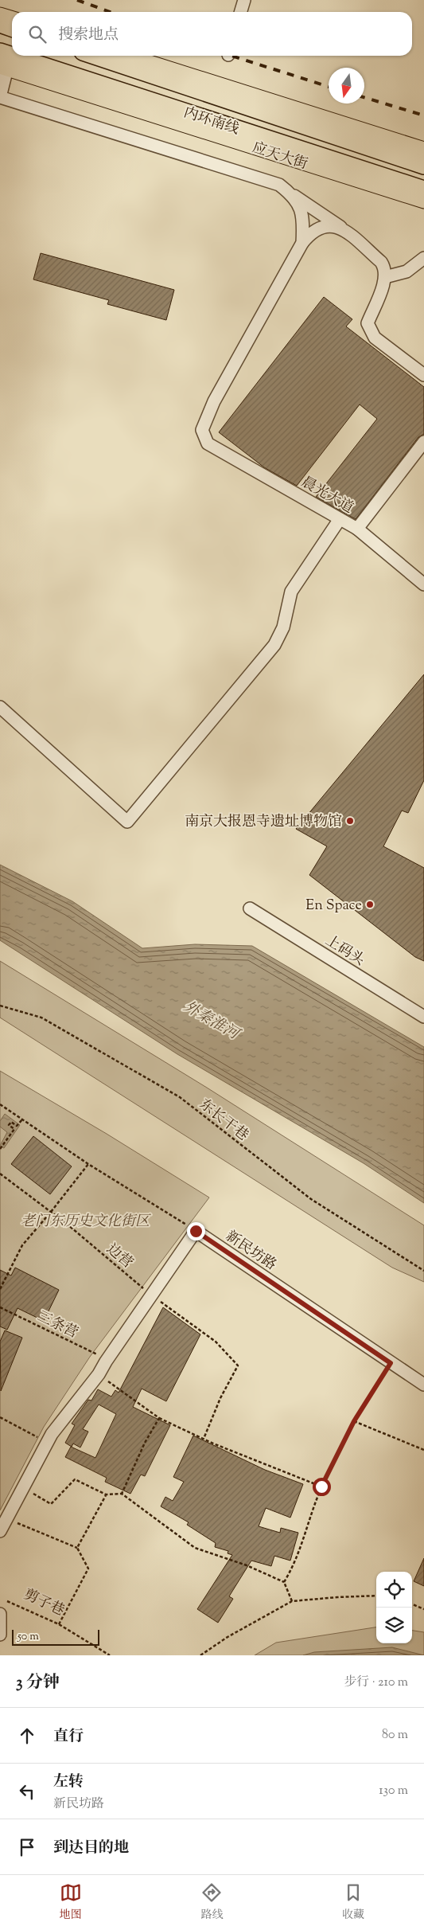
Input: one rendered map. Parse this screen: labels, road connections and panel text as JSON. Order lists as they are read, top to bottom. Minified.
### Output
{"streets":{"highway":["内环南线"],"main road":["应天大街"],"street":["晨光大道","上码头","新民坊路"],"path":["东长干巷","边营","三条营","剪子巷"]},"water":["外秦淮河"],"parks":["老门东历史文化街区"],"places":["南京大报恩寺遗址博物馆","En Space"],"scale_bar":"50 m","north":"bottom","page":{"search":"搜索地点","scale":"50 m","heading":["3 分钟","步行 · 210 m"],"list":[["直行","80 m"],["左转","新民坊路","130 m"],"到达目的地"],"nav":["地图","路线","收藏"]}}
